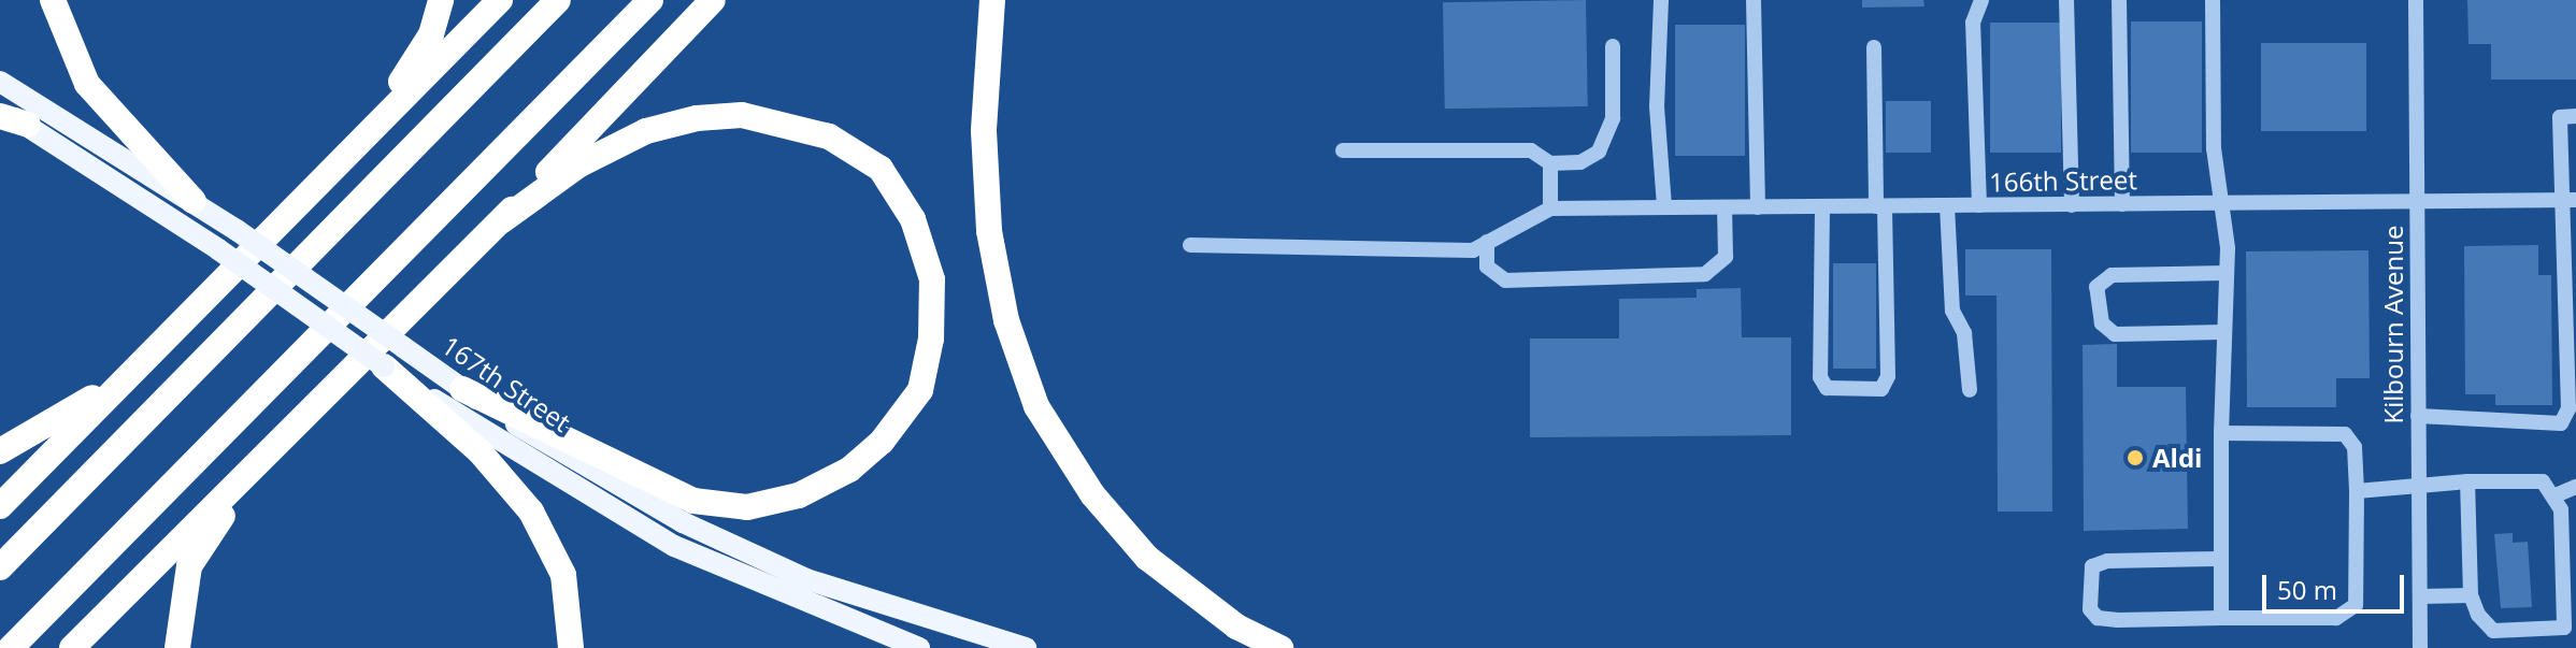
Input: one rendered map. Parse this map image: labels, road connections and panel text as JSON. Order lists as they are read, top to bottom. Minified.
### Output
{"streets":{"main road":["167th Street"],"street":["166th Street","Kilbourn Avenue"]},"crossings":[["166th Street","Kilbourn Avenue"]],"places":["Aldi"],"scale_bar":"50 m"}
